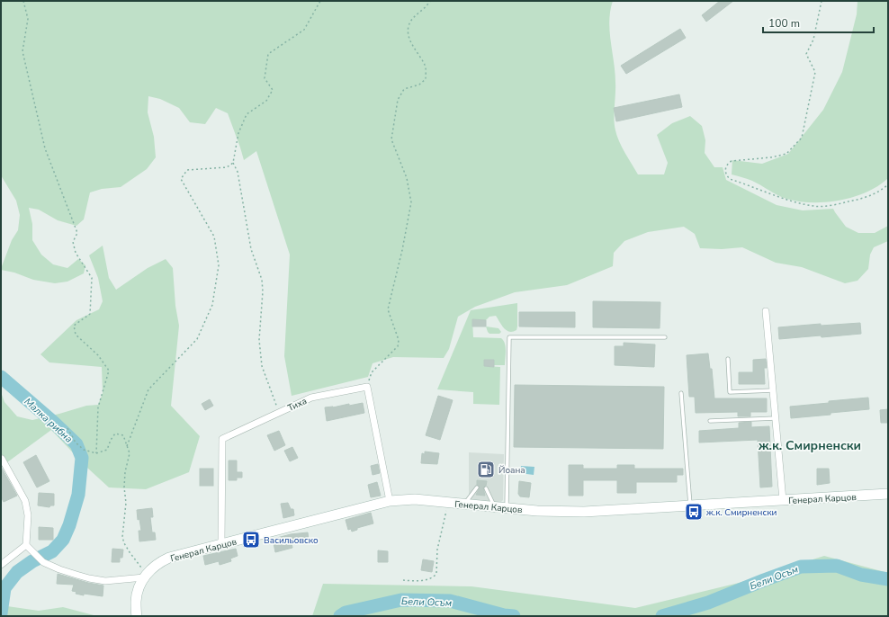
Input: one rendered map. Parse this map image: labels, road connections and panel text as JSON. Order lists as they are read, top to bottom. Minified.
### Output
{"streets":{"main road":["Генерал Карцов"],"street":["Тиха"]},"crossings":[["Тиха","Генерал Карцов"]],"districts":["ж.к. Смирненски"],"water":["Малка рибна","Бели Осъм"],"places":{"fuel station":["Йоана"],"bus stop":["ж.к. Смирненски","Васильовско"]},"scale_bar":"100 m"}
